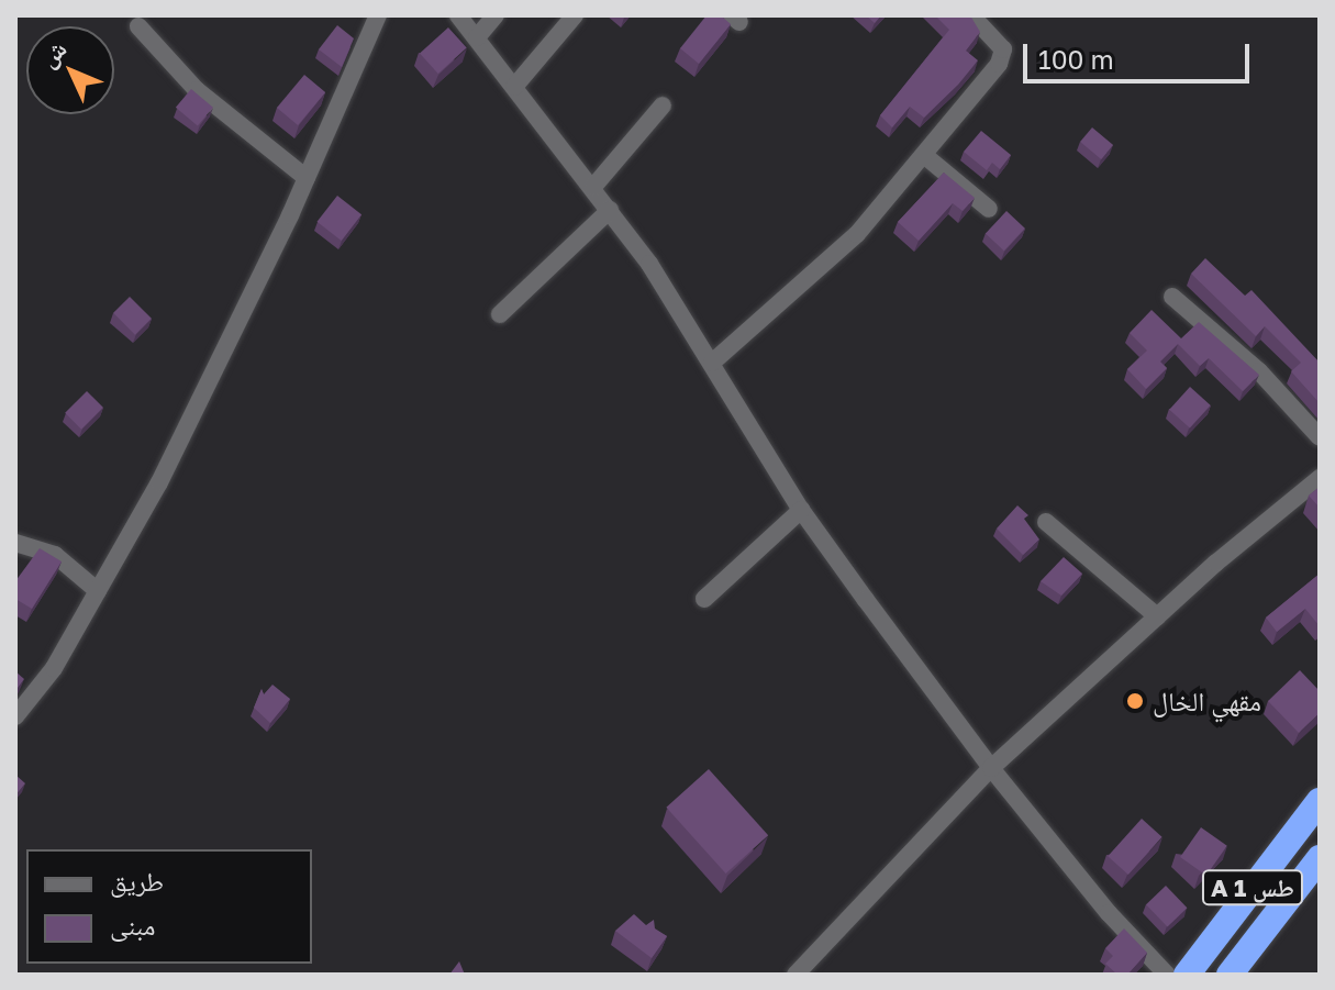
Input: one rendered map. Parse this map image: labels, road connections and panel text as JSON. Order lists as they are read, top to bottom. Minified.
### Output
{"streets":{"highway":["A 1 طس"]},"places":["مقهي الخال"],"legend":["طريق","مبنى"],"scale_bar":"100 m","north":"top left"}
